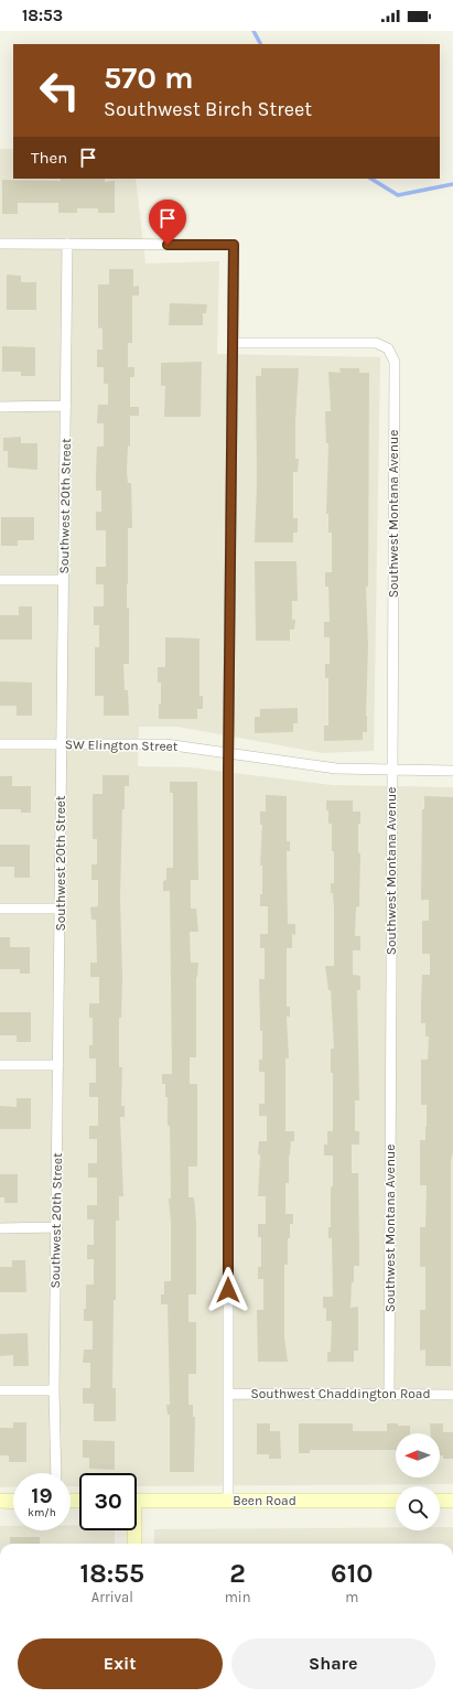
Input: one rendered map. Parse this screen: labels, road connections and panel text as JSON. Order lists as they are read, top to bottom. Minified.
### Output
{"streets":{"street":["Southwest 20th Street","Southwest Montana Avenue","SW Elington Street","Southwest Chaddington Road","Been Road"]},"crossings":[["Southwest 20th Street","SW Elington Street"],["Southwest Montana Avenue","SW Elington Street"],["Southwest Montana Avenue","Southwest Chaddington Road"]],"north":"left","page":{"status":"18:53","turn":["570 m","Southwest Birch Street"],"then":"Then","speed":"19 km/h","limit":"30","eta":["18:55","Arrival","2","min","610","m"],"buttons":["Exit","Share"]}}
